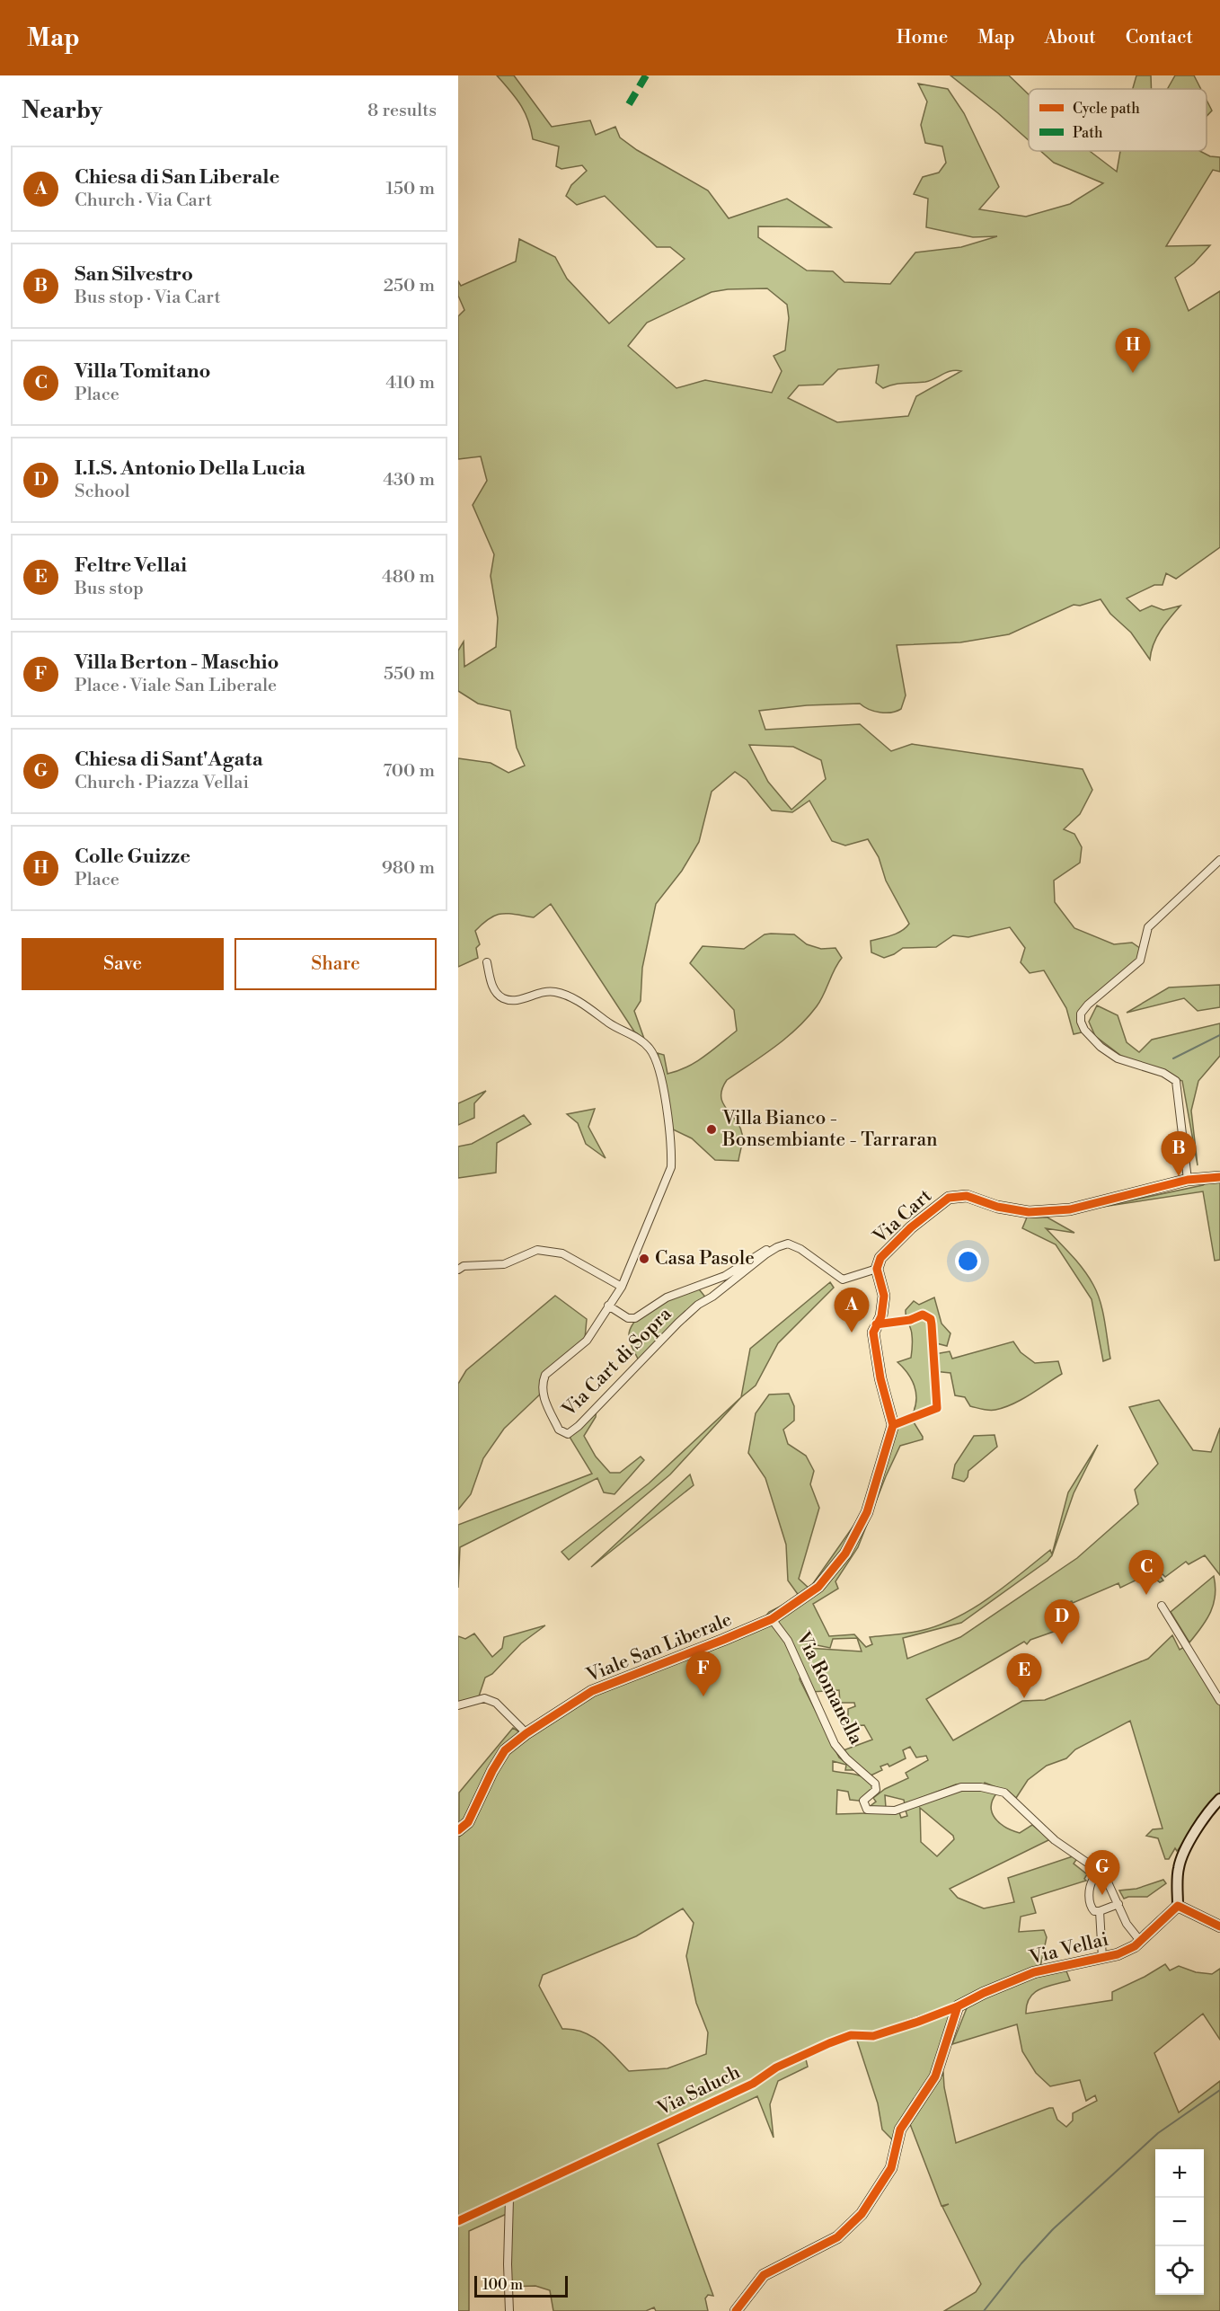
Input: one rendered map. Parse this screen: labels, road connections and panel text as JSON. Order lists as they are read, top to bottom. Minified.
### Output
{"streets":{"street":["Via Cart","Via Cart di Sopra","Viale San Liberale","Via Romanella","Via Vellai","Via Saluch"]},"crossings":[["Via Cart","Viale San Liberale"],["Via Cart","Via Romanella"],["Viale San Liberale","Via Romanella"],["Via Vellai","Via Saluch"]],"places":["Villa Bianco - Bonsembiante - Tarraran","Casa Pasole"],"legend":["Cycle path","Path"],"scale_bar":"100 m","page":{"header":"Map","nav":["Home","Map","About","Contact"],"heading":["Nearby","8 results"],"list":[{"mark":"A","name":"Chiesa di San Liberale","note":"Church · Via Cart","value":"150 m"},{"mark":"B","name":"San Silvestro","note":"Bus stop · Via Cart","value":"250 m"},{"mark":"C","name":"Villa Tomitano","note":"Place","value":"410 m"},{"mark":"D","name":"I.I.S. Antonio Della Lucia","note":"School","value":"430 m"},{"mark":"E","name":"Feltre Vellai","note":"Bus stop","value":"480 m"},{"mark":"F","name":"Villa Berton - Maschio","note":"Place · Viale San Liberale","value":"550 m"},{"mark":"G","name":"Chiesa di Sant'Agata","note":"Church · Piazza Vellai","value":"700 m"},{"mark":"H","name":"Colle Guizze","note":"Place","value":"980 m"}],"pins":["H","B","A","C","D","F","E","G"],"buttons":["Save","Share"],"map_buttons":["+","−"],"scale":"100 m"}}
